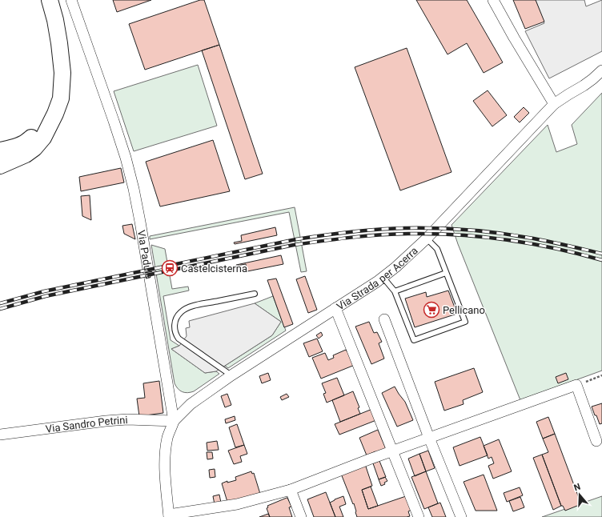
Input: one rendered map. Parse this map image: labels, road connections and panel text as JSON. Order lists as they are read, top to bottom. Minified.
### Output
{"streets":{"street":["Via Padula","Via Strada per Acerra","Via Sandro Petrini"]},"crossings":[["Via Padula","Via Strada per Acerra"],["Via Padula","Via Sandro Petrini"],["Via Strada per Acerra","Via Sandro Petrini"]],"places":{"station":["Castelcisterna"],"supermarket":["Pellicano"]},"north":"top"}
